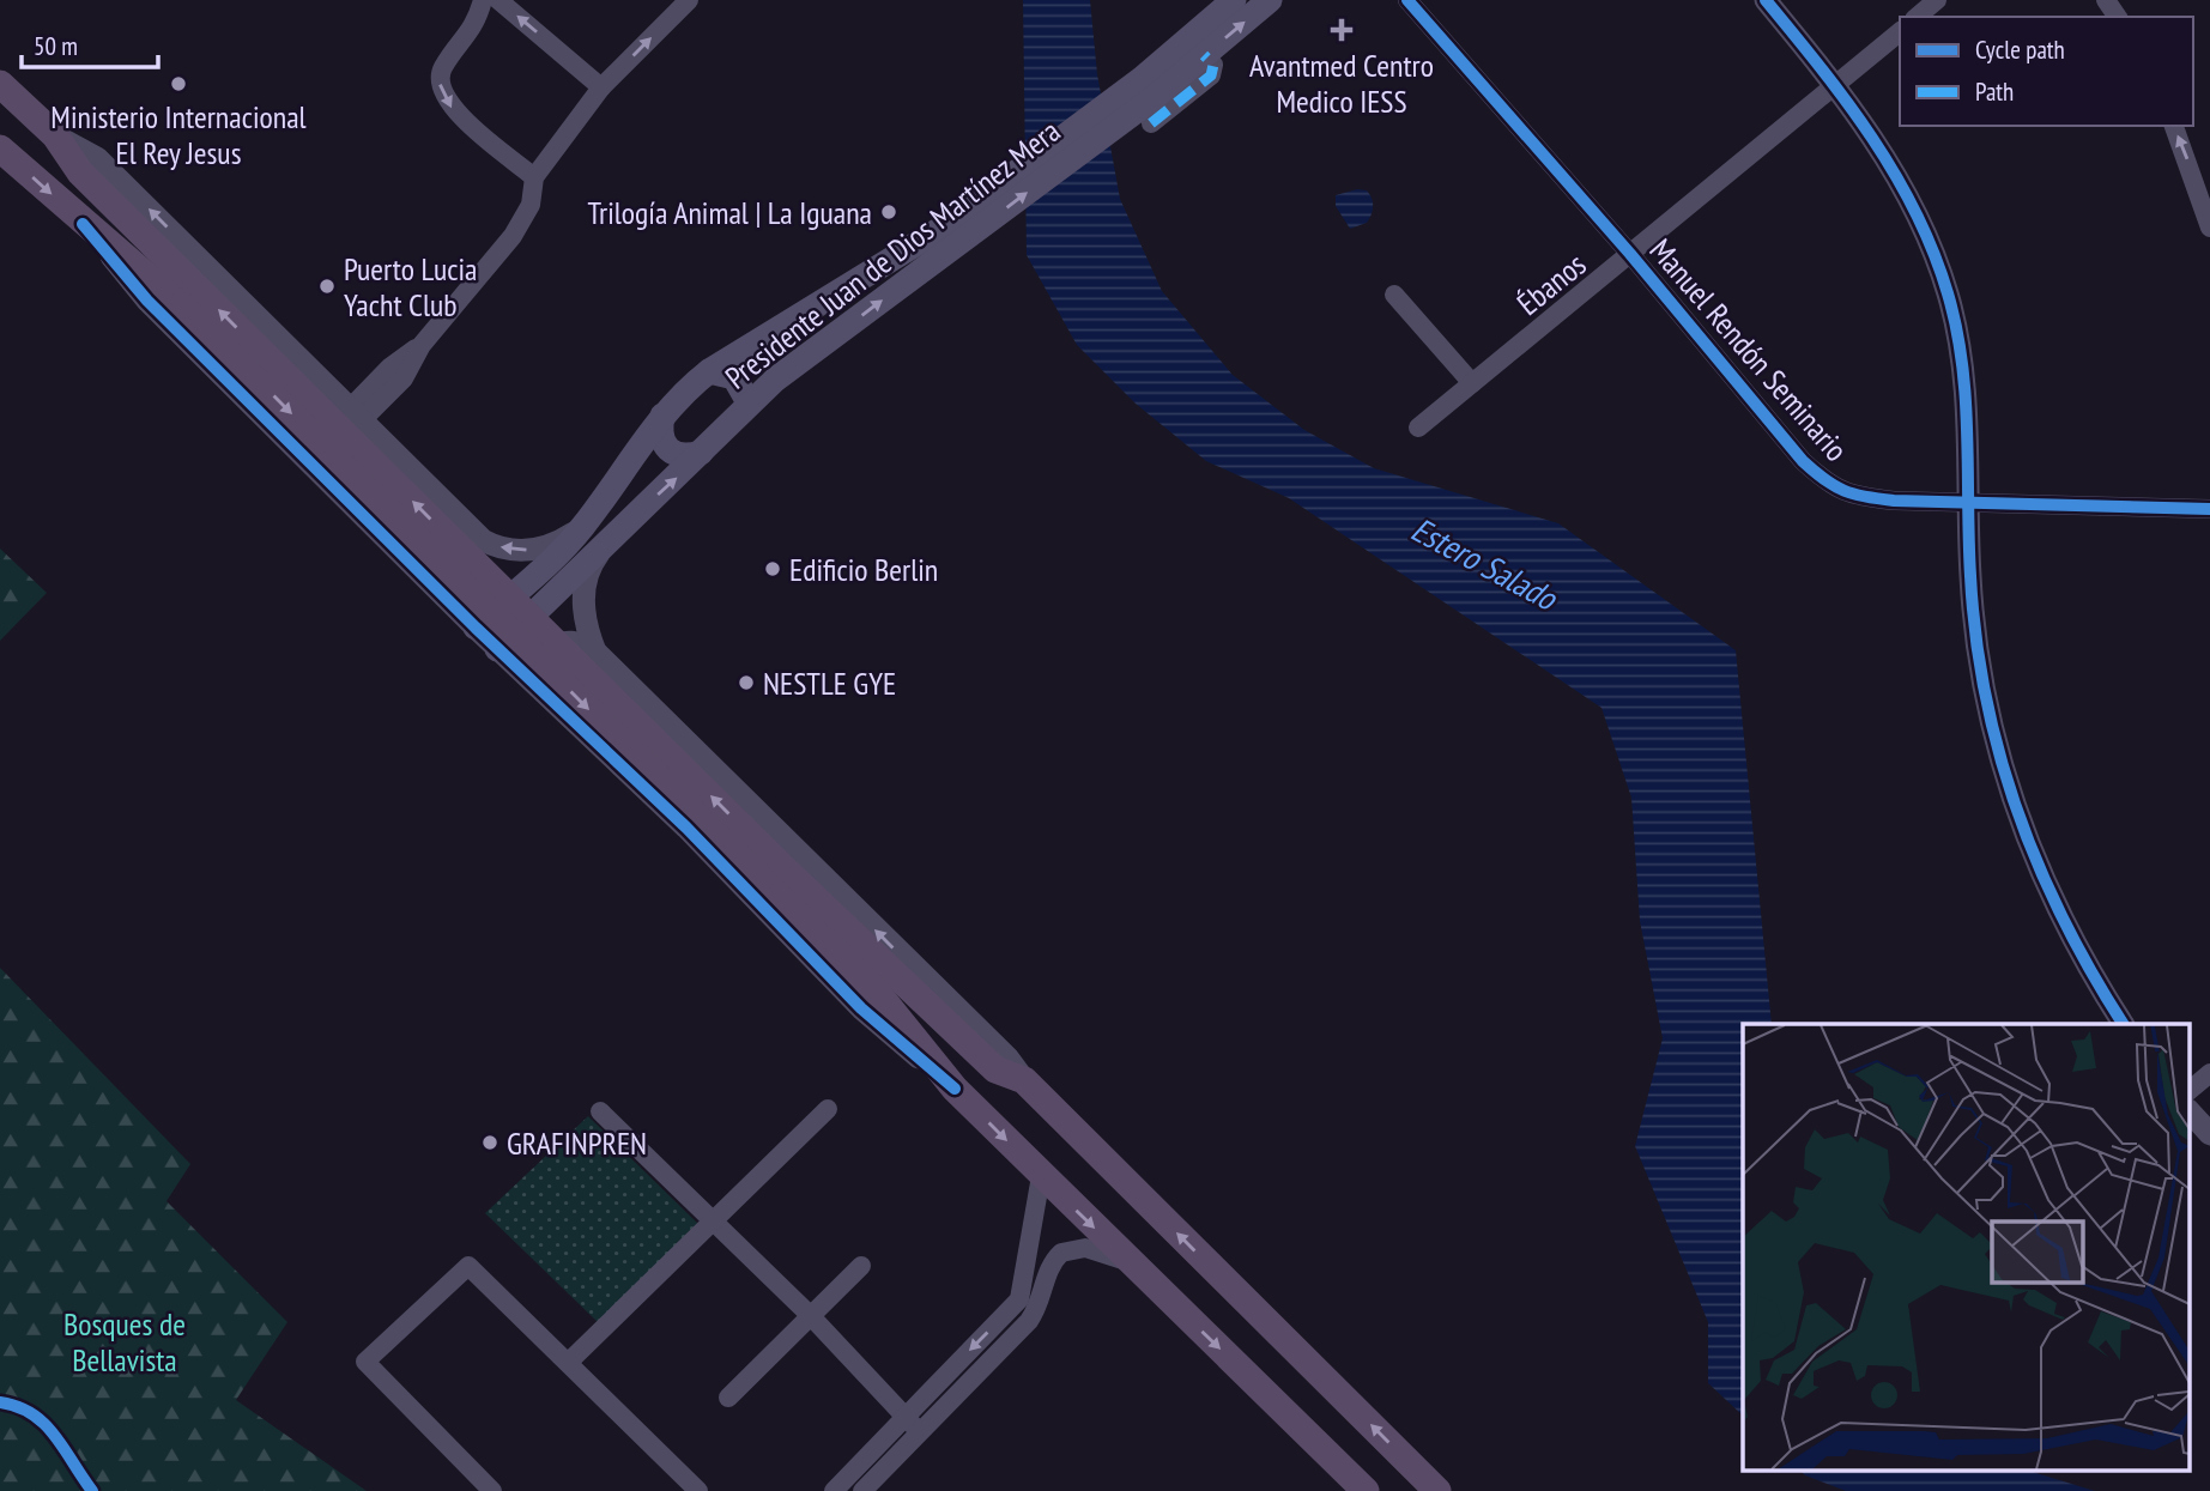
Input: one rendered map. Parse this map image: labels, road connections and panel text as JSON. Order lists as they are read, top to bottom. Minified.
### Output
{"streets":{"main road":["Presidente Juan de Dios Martínez Mera"],"street":["Ébanos","Manuel Rendón Seminario"]},"crossings":[["Ébanos","Manuel Rendón Seminario"]],"water":["Estero Salado"],"parks":["Bosques de Bellavista"],"places":{"health":["Avantmed Centro Medico IESS"],"other":["Ministerio Internacional El Rey Jesus","Trilogía Animal | La Iguana","Puerto Lucia Yacht Club","Edificio Berlin","NESTLE GYE","GRAFINPREN"]},"legend":["Cycle path","Path"],"scale_bar":"50 m"}
